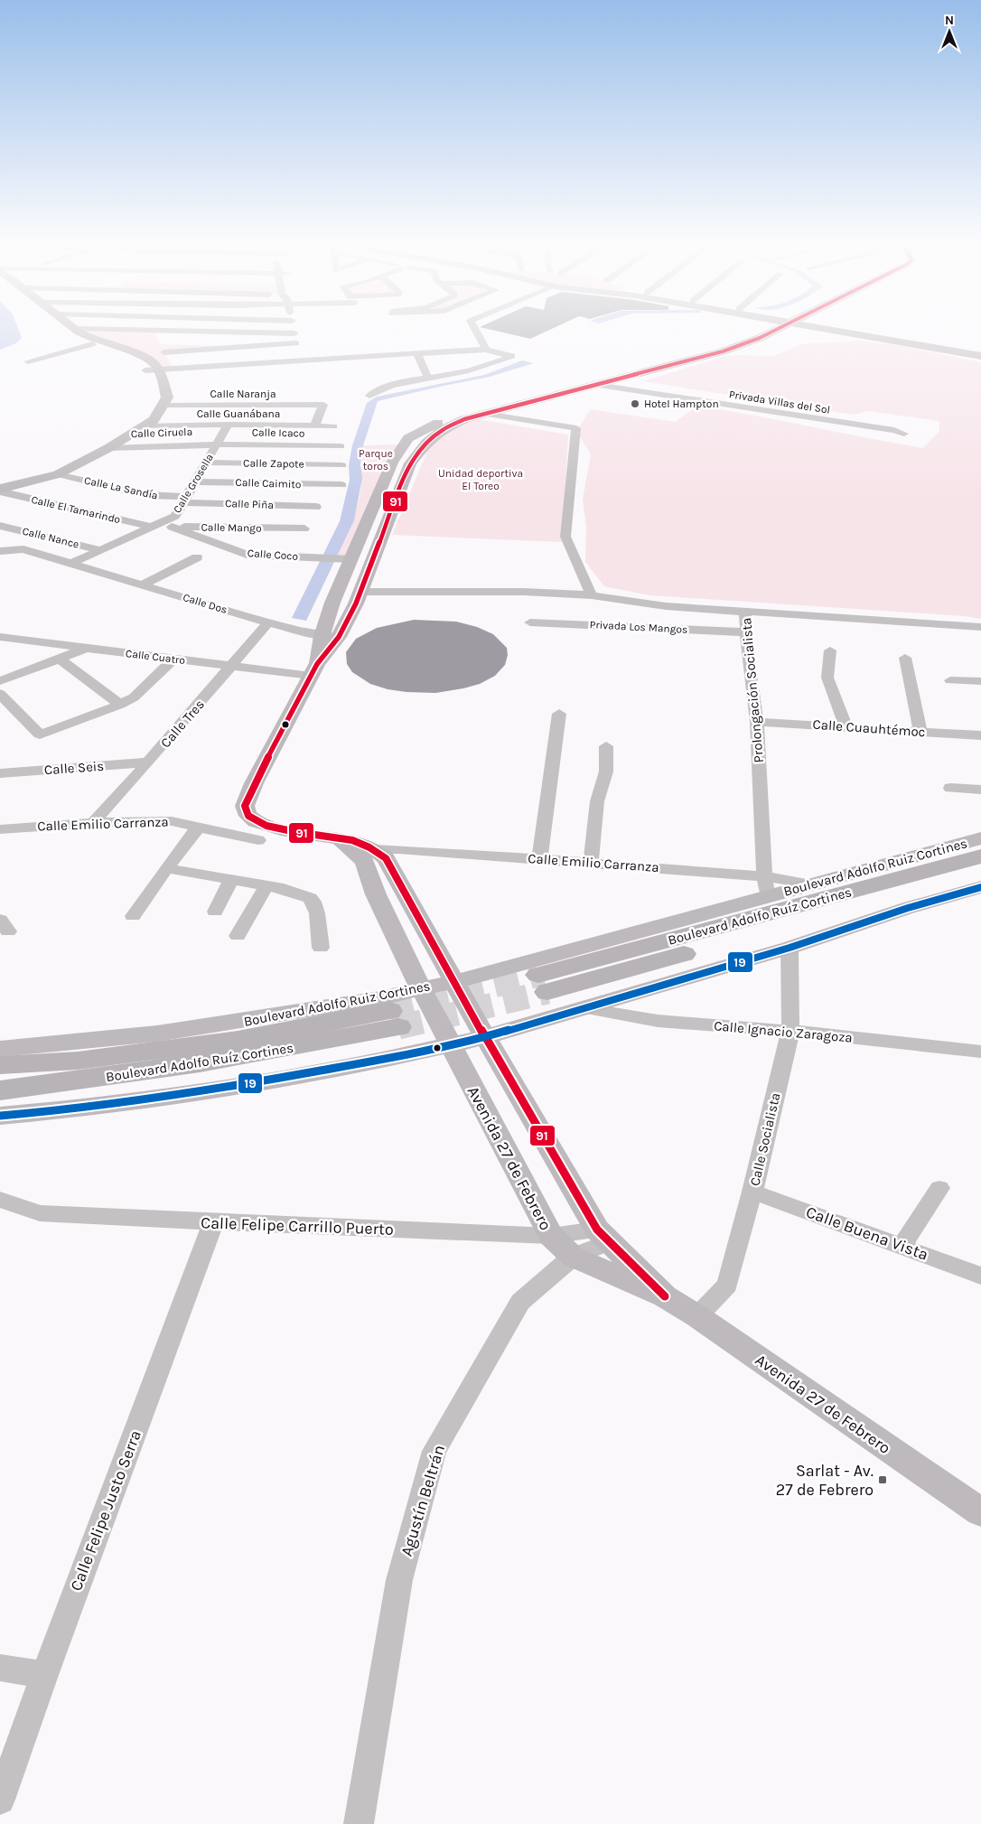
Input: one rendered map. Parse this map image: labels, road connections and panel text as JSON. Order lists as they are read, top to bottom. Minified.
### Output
{"streets":{"highway":["Boulevard Adolfo Ruíz Cortines"],"main road":["Boulevard Adolfo Ruiz Cortines","Avenida 27 de Febrero"],"street":["Calle Naranja","Privada Villas del Sol","Calle Guanábana","Calle Ciruela","Calle Icaco","Calle Zapote","Calle Grosella","Calle Caimito","Calle La Sandía","Calle Piña","Calle El Tamarindo","Calle Mango","Calle Nance","Calle Coco","Calle Dos","Privada Los Mangos","Calle Cuatro","Prolongación Socialista","Calle Tres","Calle Cuauhtémoc","Calle Seis","Calle Emilio Carranza","Calle Ignacio Zaragoza","Calle Socialista","Calle Felipe Carrillo Puerto","Calle Buena Vista","Agustín Beltrán","Calle Felipe Justo Serra"]},"crossings":[["Calle Naranja","Calle Guanábana"],["Calle Guanábana","Calle Grosella"],["Calle Ciruela","Calle Icaco"],["Calle Ciruela","Calle Grosella"],["Calle Icaco","Calle Grosella"],["Calle Zapote","Calle Grosella"],["Calle Grosella","Calle Caimito"],["Calle Grosella","Calle La Sandía"],["Calle Grosella","Calle Piña"],["Calle Grosella","Calle El Tamarindo"],["Calle Grosella","Calle Mango"],["Calle Grosella","Calle Nance"],["Calle Grosella","Calle Dos"],["Calle La Sandía","Calle Piña"],["Calle El Tamarindo","Calle Mango"],["Calle Mango","Calle Coco"],["Calle Dos","Calle Tres"],["Privada Los Mangos","Prolongación Socialista"],["Calle Cuatro","Calle Tres"],["Prolongación Socialista","Calle Cuauhtémoc"],["Prolongación Socialista","Calle Emilio Carranza"],["Prolongación Socialista","Boulevard Adolfo Ruiz Cortines"],["Calle Tres","Calle Seis"],["Calle Tres","Calle Emilio Carranza"],["Calle Emilio Carranza","Boulevard Adolfo Ruiz Cortines"],["Calle Emilio Carranza","Avenida 27 de Febrero"],["Boulevard Adolfo Ruiz Cortines","Avenida 27 de Febrero"],["Calle Ignacio Zaragoza","Calle Socialista"],["Calle Socialista","Avenida 27 de Febrero"],["Calle Socialista","Calle Buena Vista"],["Avenida 27 de Febrero","Calle Felipe Carrillo Puerto"],["Avenida 27 de Febrero","Agustín Beltrán"],["Calle Felipe Carrillo Puerto","Agustín Beltrán"],["Calle Felipe Carrillo Puerto","Calle Felipe Justo Serra"]],"parks":["Parque toros","Unidad deportiva El Toreo"],"places":{"other":["Hotel Hampton"],"transit":["Sarlat - Av. 27 de Febrero"]},"lines":["transit line 91","transit line 19"],"north":"top"}
